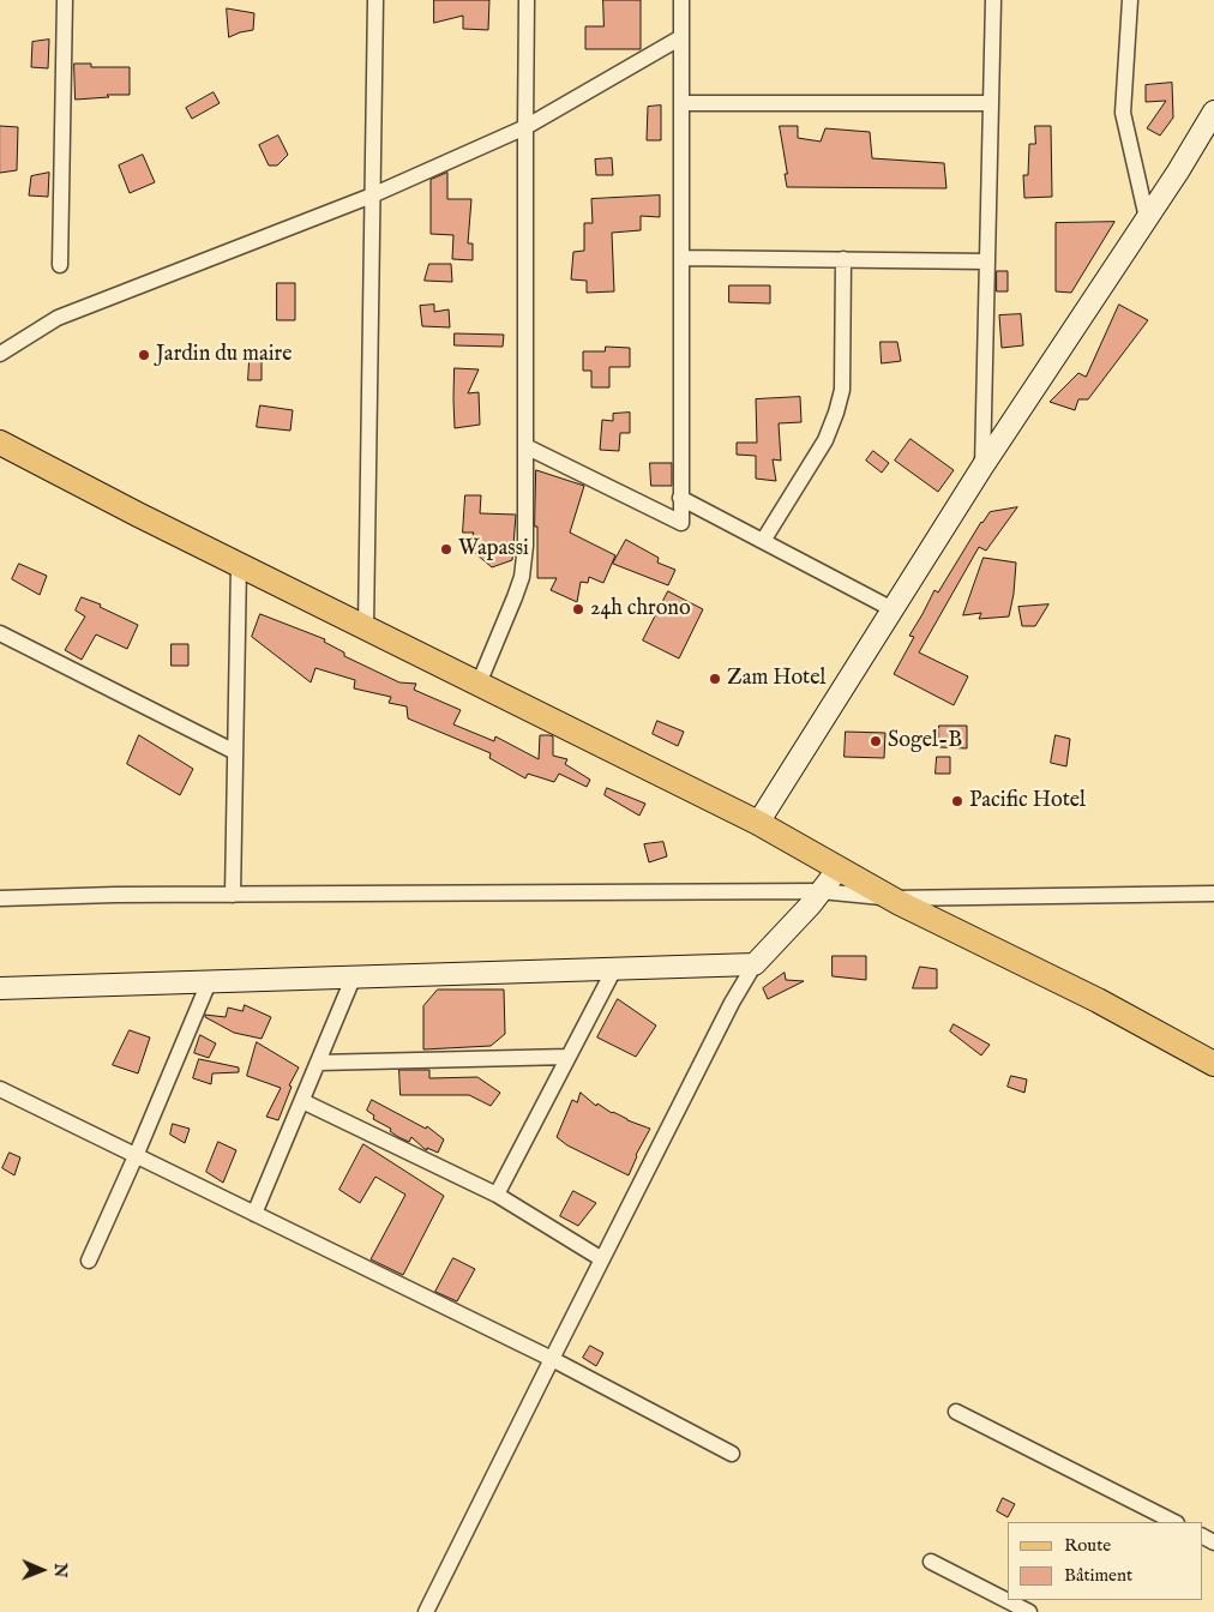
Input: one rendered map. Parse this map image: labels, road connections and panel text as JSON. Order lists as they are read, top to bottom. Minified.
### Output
{"places":["Jardin du maire","Wapassi","24h chrono","Zam Hotel","Sogel-B","Pacific Hotel"],"legend":["Route","Bâtiment"],"north":"right"}
